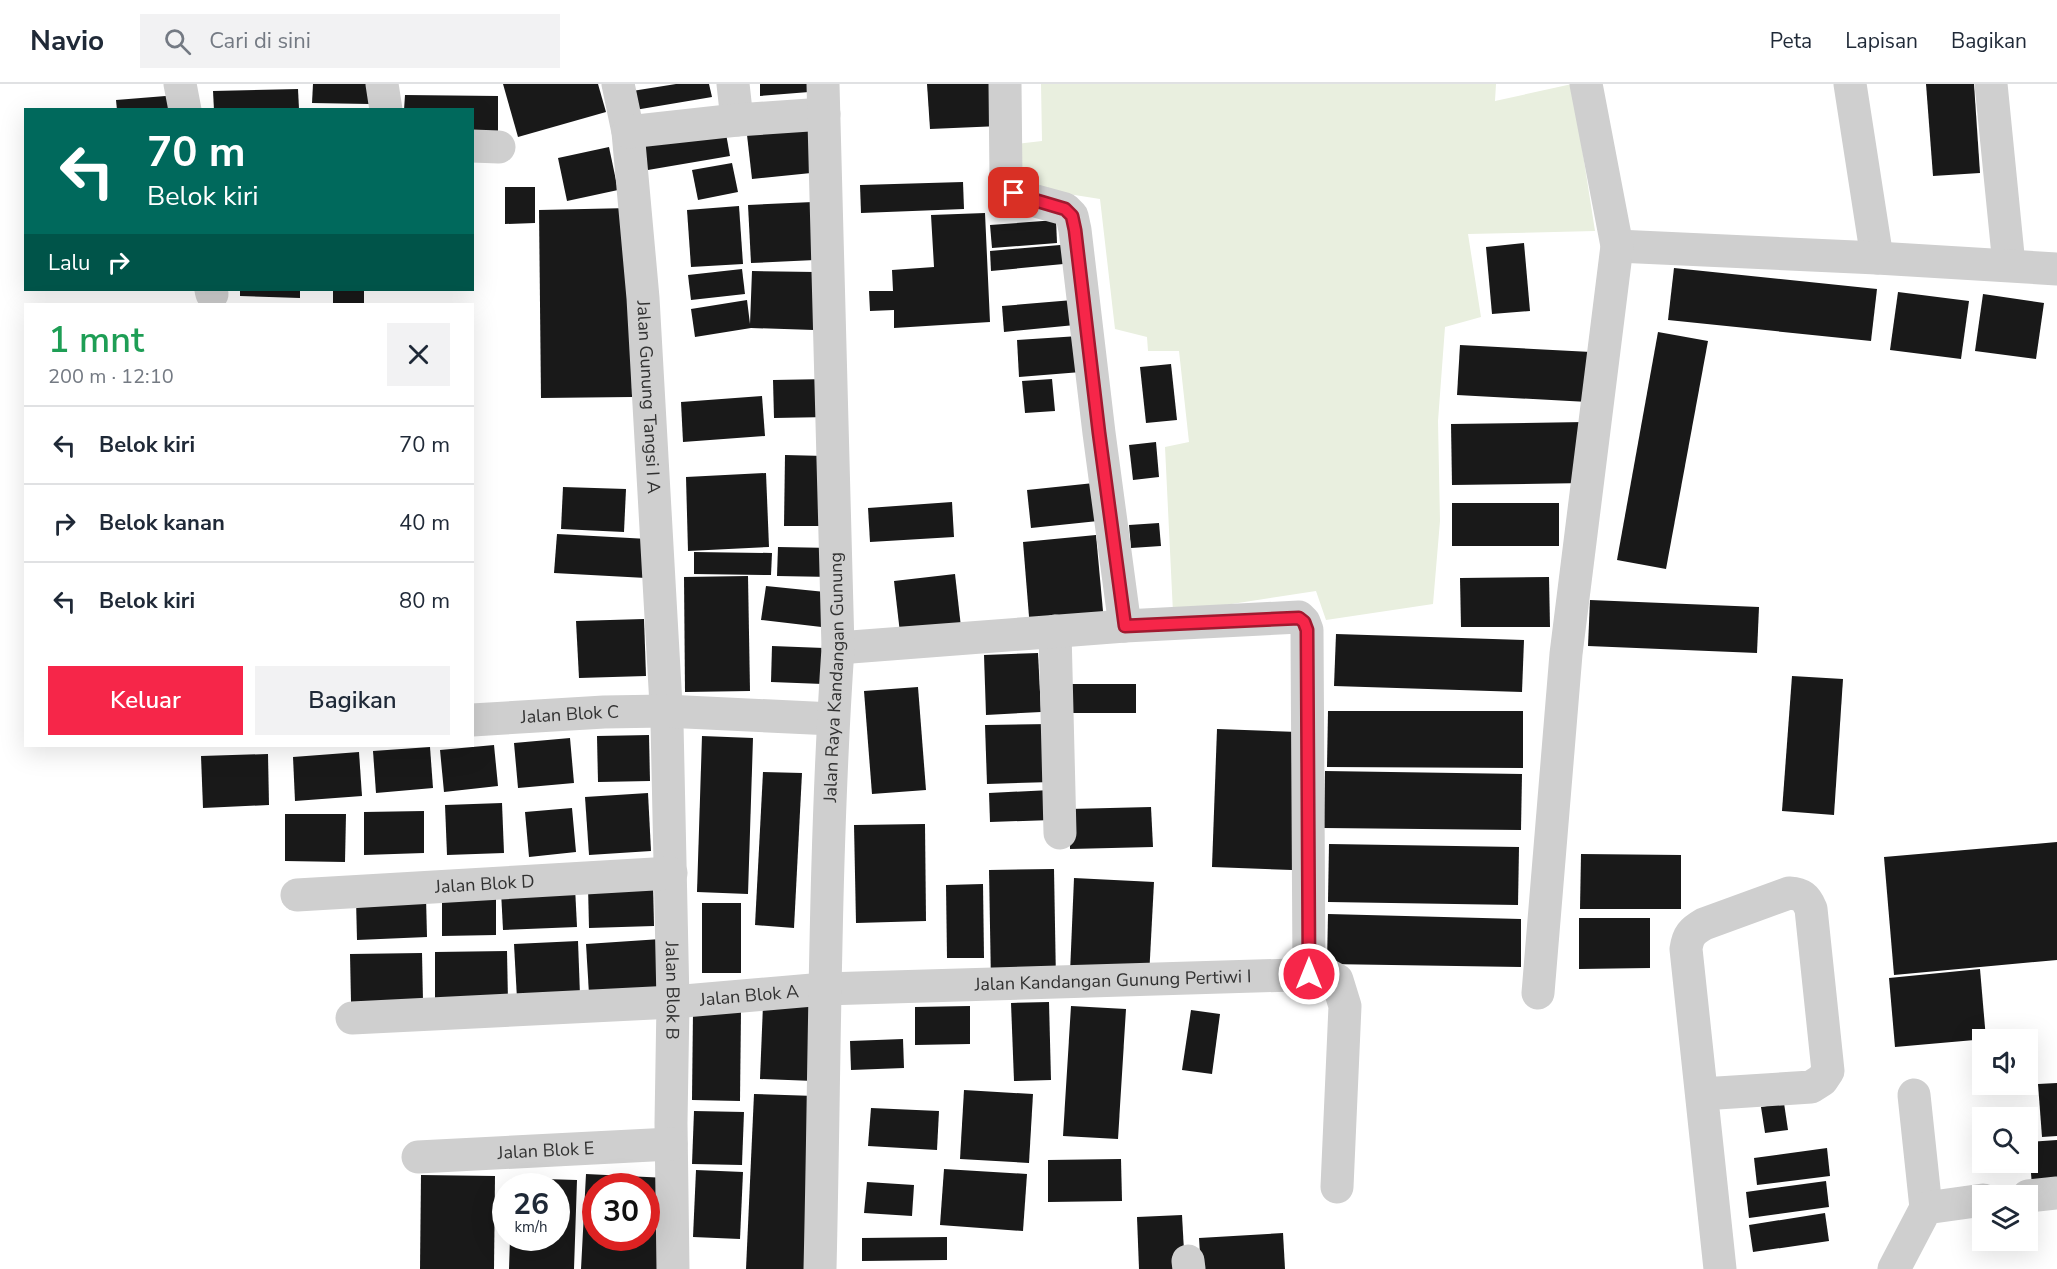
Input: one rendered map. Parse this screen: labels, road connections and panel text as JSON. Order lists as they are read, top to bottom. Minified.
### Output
{"streets":{"street":["Jalan Gunung Tangsi I A","Jalan Raya Kandangan Gunung","Jalan Blok C","Jalan Blok D","Jalan Kandangan Gunung Pertiwi I","Jalan Blok B","Jalan Blok A","Jalan Blok E"]},"crossings":[["Jalan Gunung Tangsi I A","Jalan Blok C"],["Jalan Gunung Tangsi I A","Jalan Blok B"],["Jalan Raya Kandangan Gunung","Jalan Blok C"],["Jalan Raya Kandangan Gunung","Jalan Kandangan Gunung Pertiwi I"],["Jalan Raya Kandangan Gunung","Jalan Blok A"],["Jalan Blok C","Jalan Blok B"],["Jalan Blok D","Jalan Blok B"],["Jalan Kandangan Gunung Pertiwi I","Jalan Blok A"],["Jalan Blok B","Jalan Blok A"],["Jalan Blok B","Jalan Blok E"]],"page":{"header":"Navio","search":"Cari di sini","nav":["Peta","Lapisan","Bagikan"],"turn":["70 m","Belok kiri"],"then":"Lalu","heading":["1 mnt","200 m · 12:10"],"list":[{"name":"Belok kiri","value":"70 m"},{"name":"Belok kanan","value":"40 m"},{"name":"Belok kiri","value":"80 m"}],"buttons":["Keluar","Bagikan"],"speed":"26 km/h","limit":"30"}}
